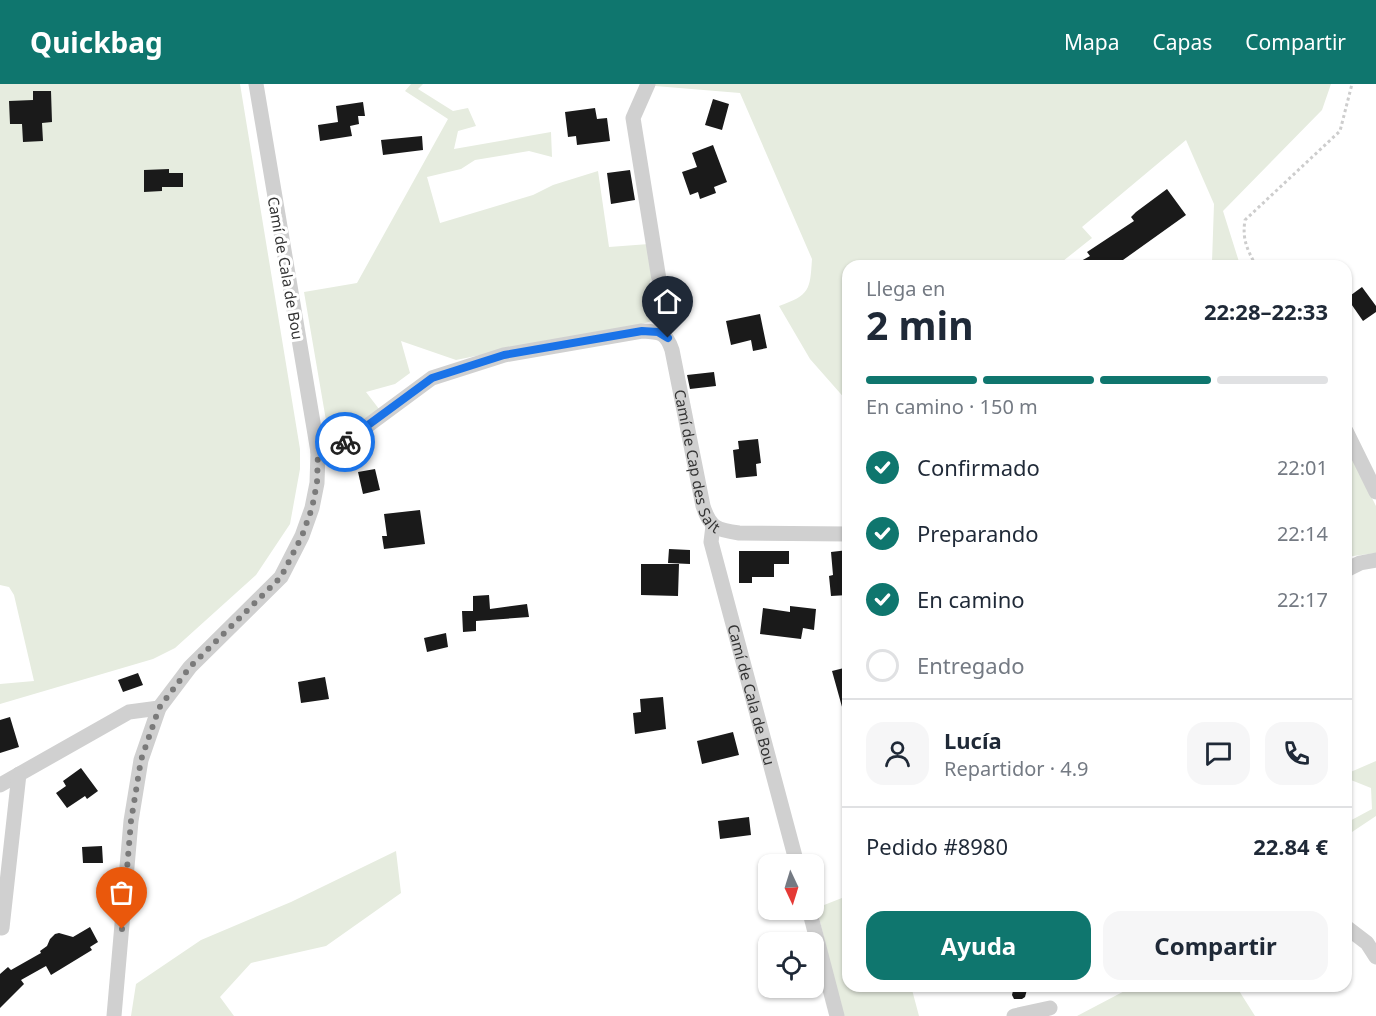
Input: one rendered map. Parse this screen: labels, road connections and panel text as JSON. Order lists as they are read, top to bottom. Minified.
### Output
{"streets":{"street":["Camí de Cala de Bou","Camí de Cap des Salt"]},"crossings":[["Camí de Cala de Bou","Camí de Cap des Salt"]],"north":"bottom","page":{"header":"Quickbag","nav":["Mapa","Capas","Compartir"],"heading":["2 min","Llega en","22:28–22:33"],"panel":["Lucía","Repartidor · 4.9","Pedido #8980","22.84 €"],"bar":"En camino · 150 m","list":[["Confirmado","22:01"],["Preparando","22:14"],["En camino","22:17"],"Entregado"],"buttons":["Ayuda","Compartir"]}}
